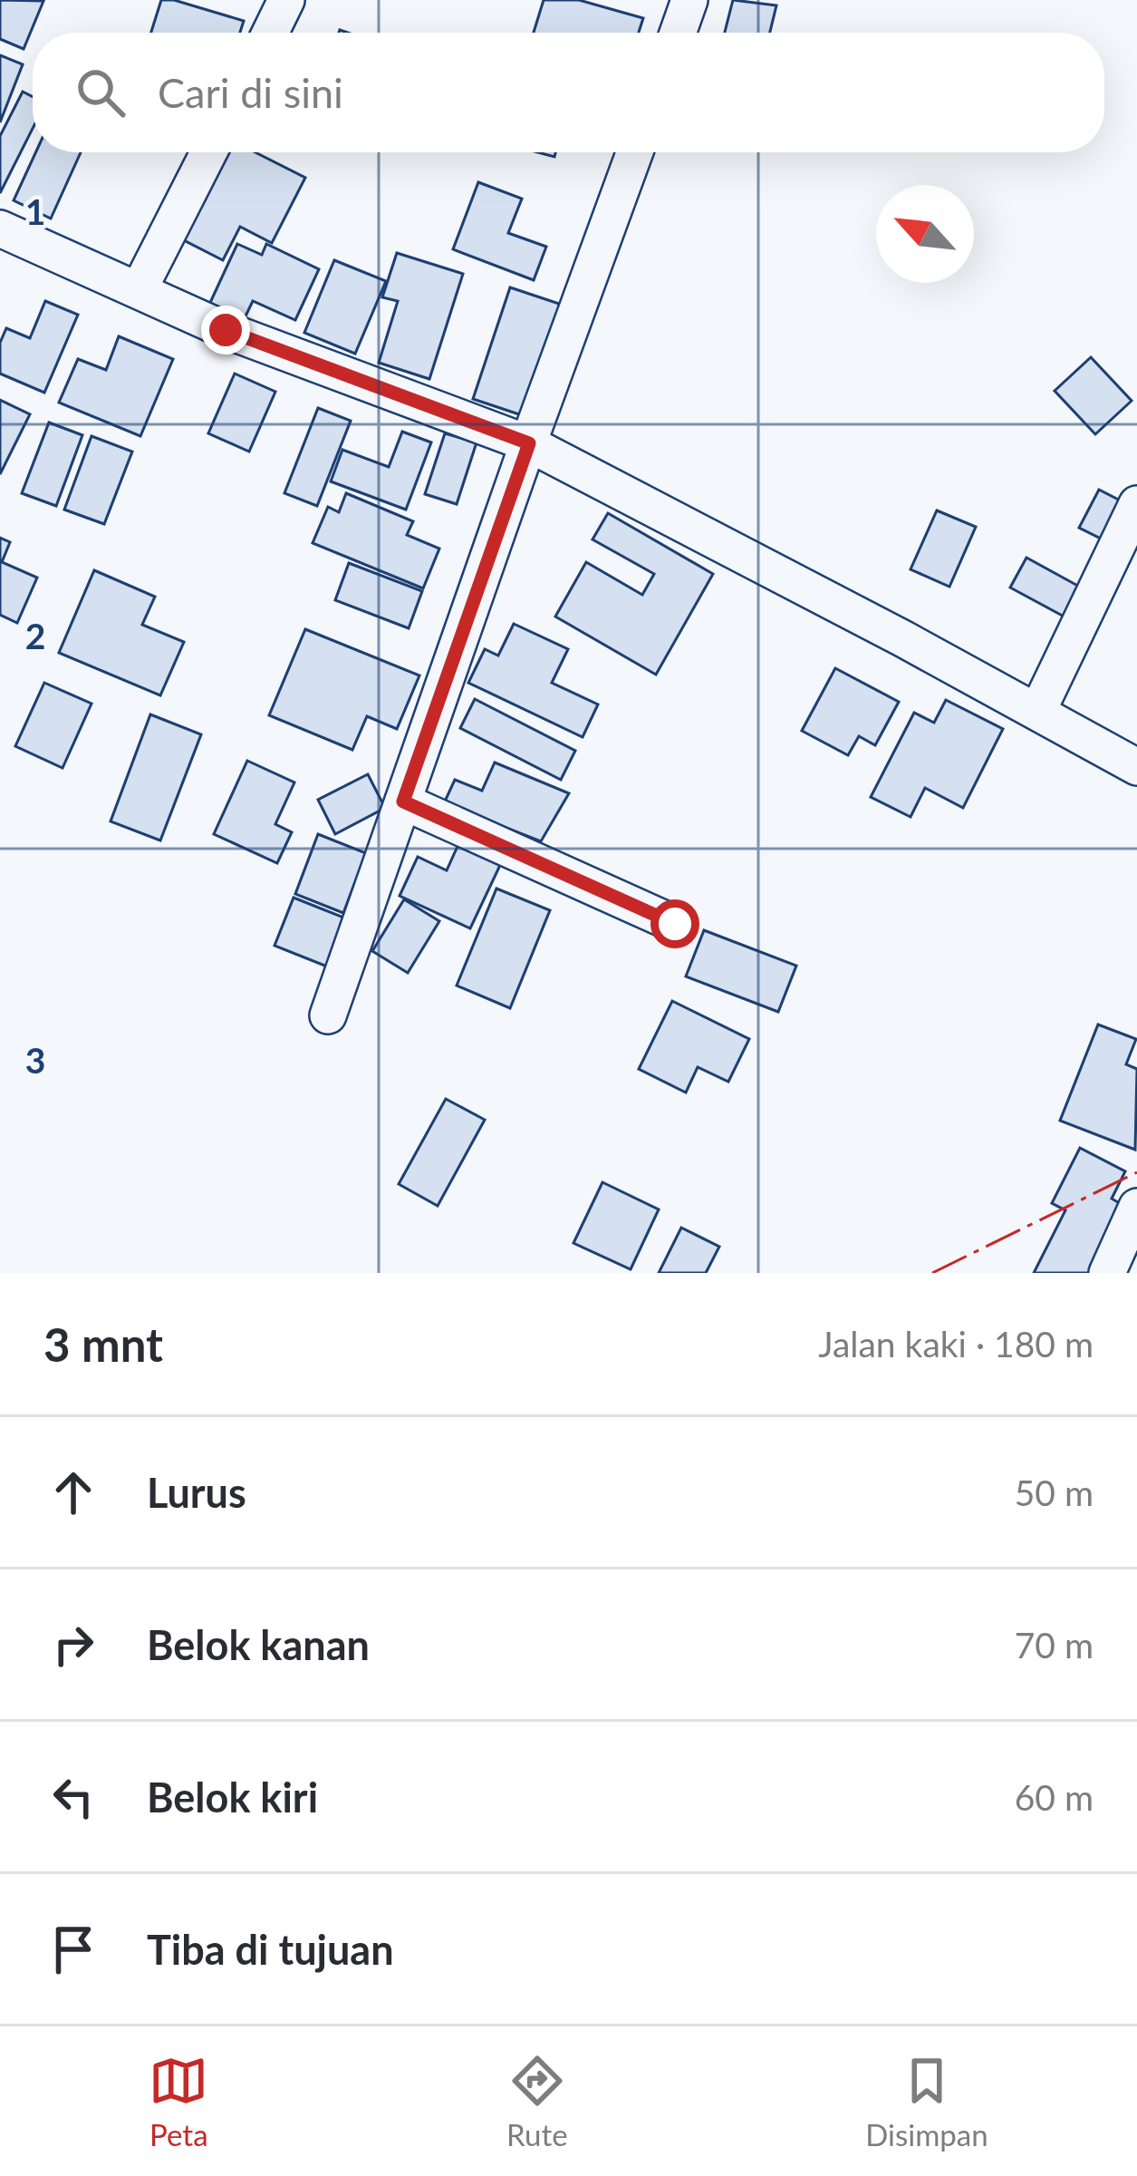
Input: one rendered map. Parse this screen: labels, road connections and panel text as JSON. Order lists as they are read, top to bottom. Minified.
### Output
{"north":"top left","page":{"search":"Cari di sini","heading":["3 mnt","Jalan kaki · 180 m"],"list":[["Lurus","50 m"],["Belok kanan","70 m"],["Belok kiri","60 m"],"Tiba di tujuan"],"nav":["Peta","Rute","Disimpan"]},"grid":{"rows":["1","2","3"]}}
